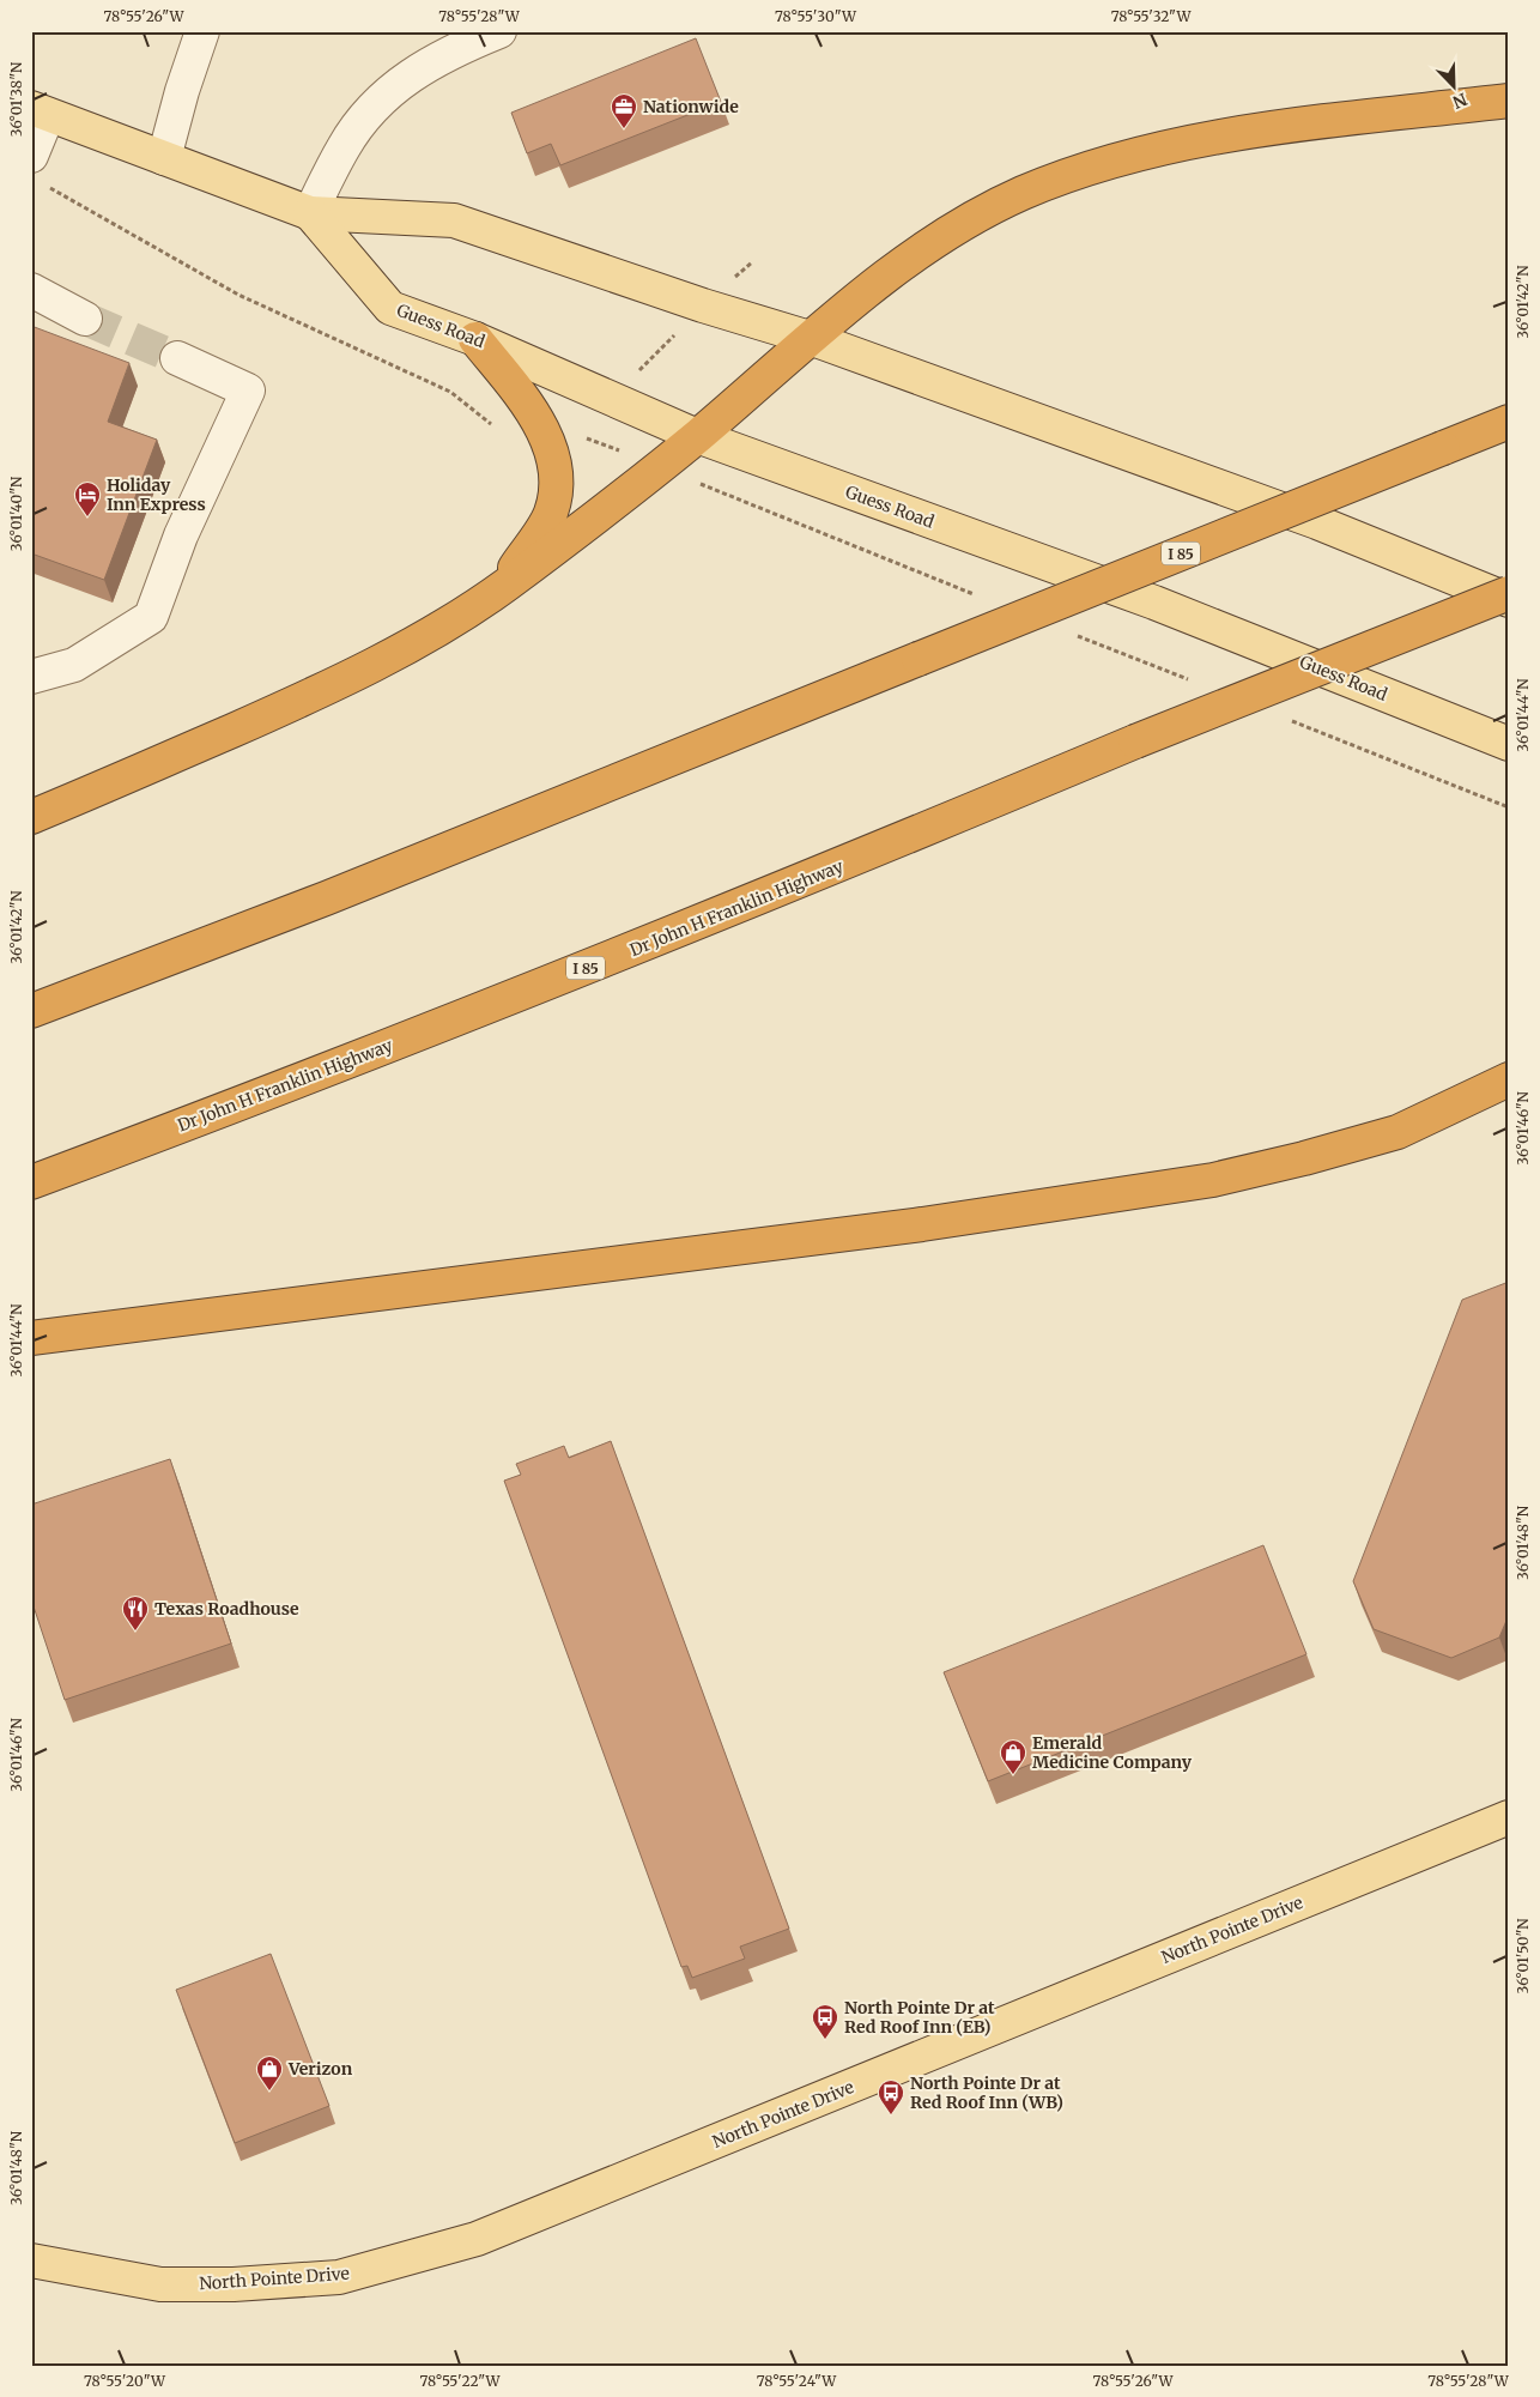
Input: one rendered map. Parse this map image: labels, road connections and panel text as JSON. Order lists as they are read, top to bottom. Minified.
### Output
{"streets":{"highway":["I 85","Dr John H Franklin Highway"],"main road":["Guess Road","North Pointe Drive"]},"places":{"office":["Nationwide"],"hotel":["Holiday Inn Express"],"restaurant":["Texas Roadhouse"],"shop":["Emerald Medicine Company","Verizon"],"bus stop":["North Pointe Dr at Red Roof Inn (EB)","North Pointe Dr at Red Roof Inn (WB)"]},"north":"bottom right","coordinates":["78°55'26\"W","78°55'28\"W","78°55'30\"W","78°55'32\"W","36°01'38\"N","36°01'42\"N","36°01'40\"N","36°01'44\"N","36°01'46\"N","36°01'48\"N","36°01'50\"N","78°55'20\"W","78°55'22\"W","78°55'24\"W"]}
